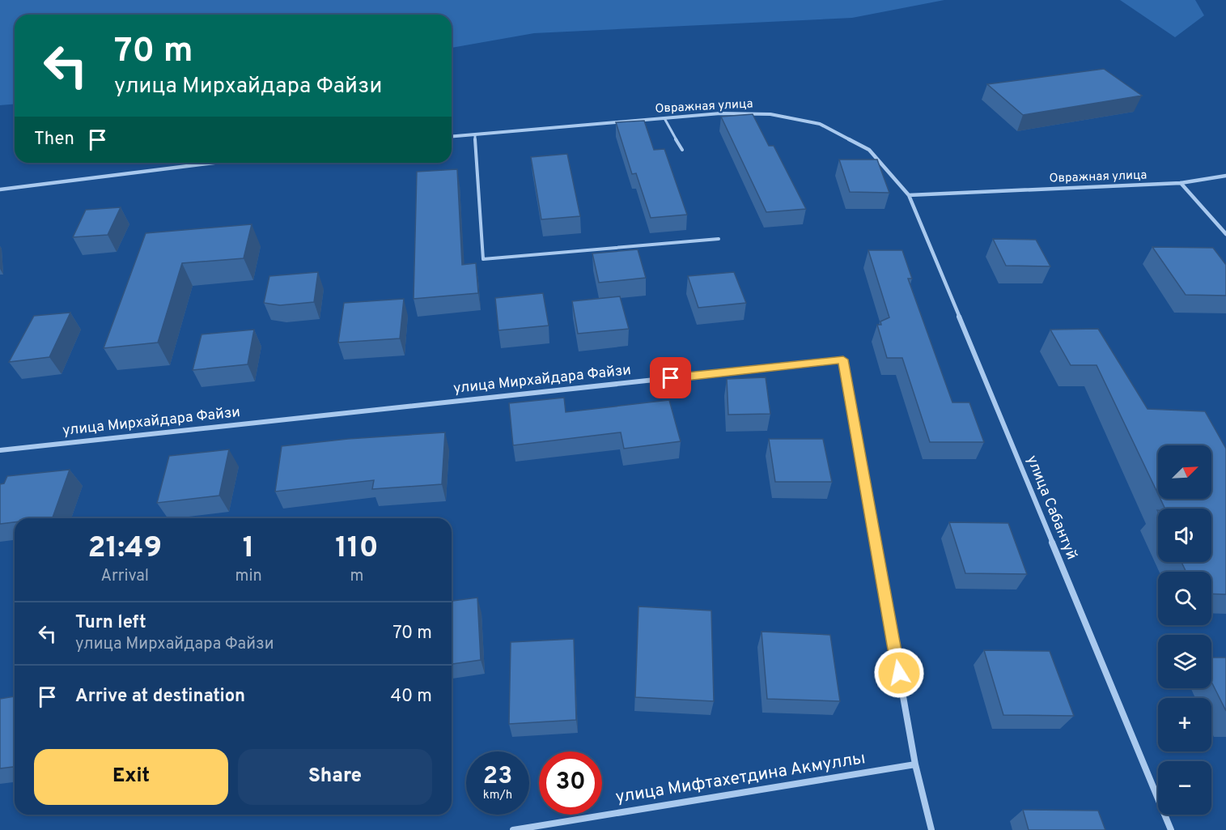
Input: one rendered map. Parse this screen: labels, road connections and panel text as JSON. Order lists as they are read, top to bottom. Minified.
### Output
{"streets":{"street":["Овражная улица","улица Мирхайдара Файзи","улица Сабантуй","улица Мифтахетдина Акмуллы"]},"crossings":[["Овражная улица","улица Сабантуй"],["улица Мирхайдара Файзи","улица Мифтахетдина Акмуллы"]],"north":"top right","page":{"turn":["70 m","улица Мирхайдара Файзи"],"then":"Then","map_buttons":["+","−"],"eta":["21:49","Arrival","1","min","110","m"],"list":[{"name":"Turn left","note":"улица Мирхайдара Файзи","value":"70 m"},{"name":"Arrive at destination","value":"40 m"}],"buttons":["Exit","Share"],"speed":"23 km/h","limit":"30"}}
